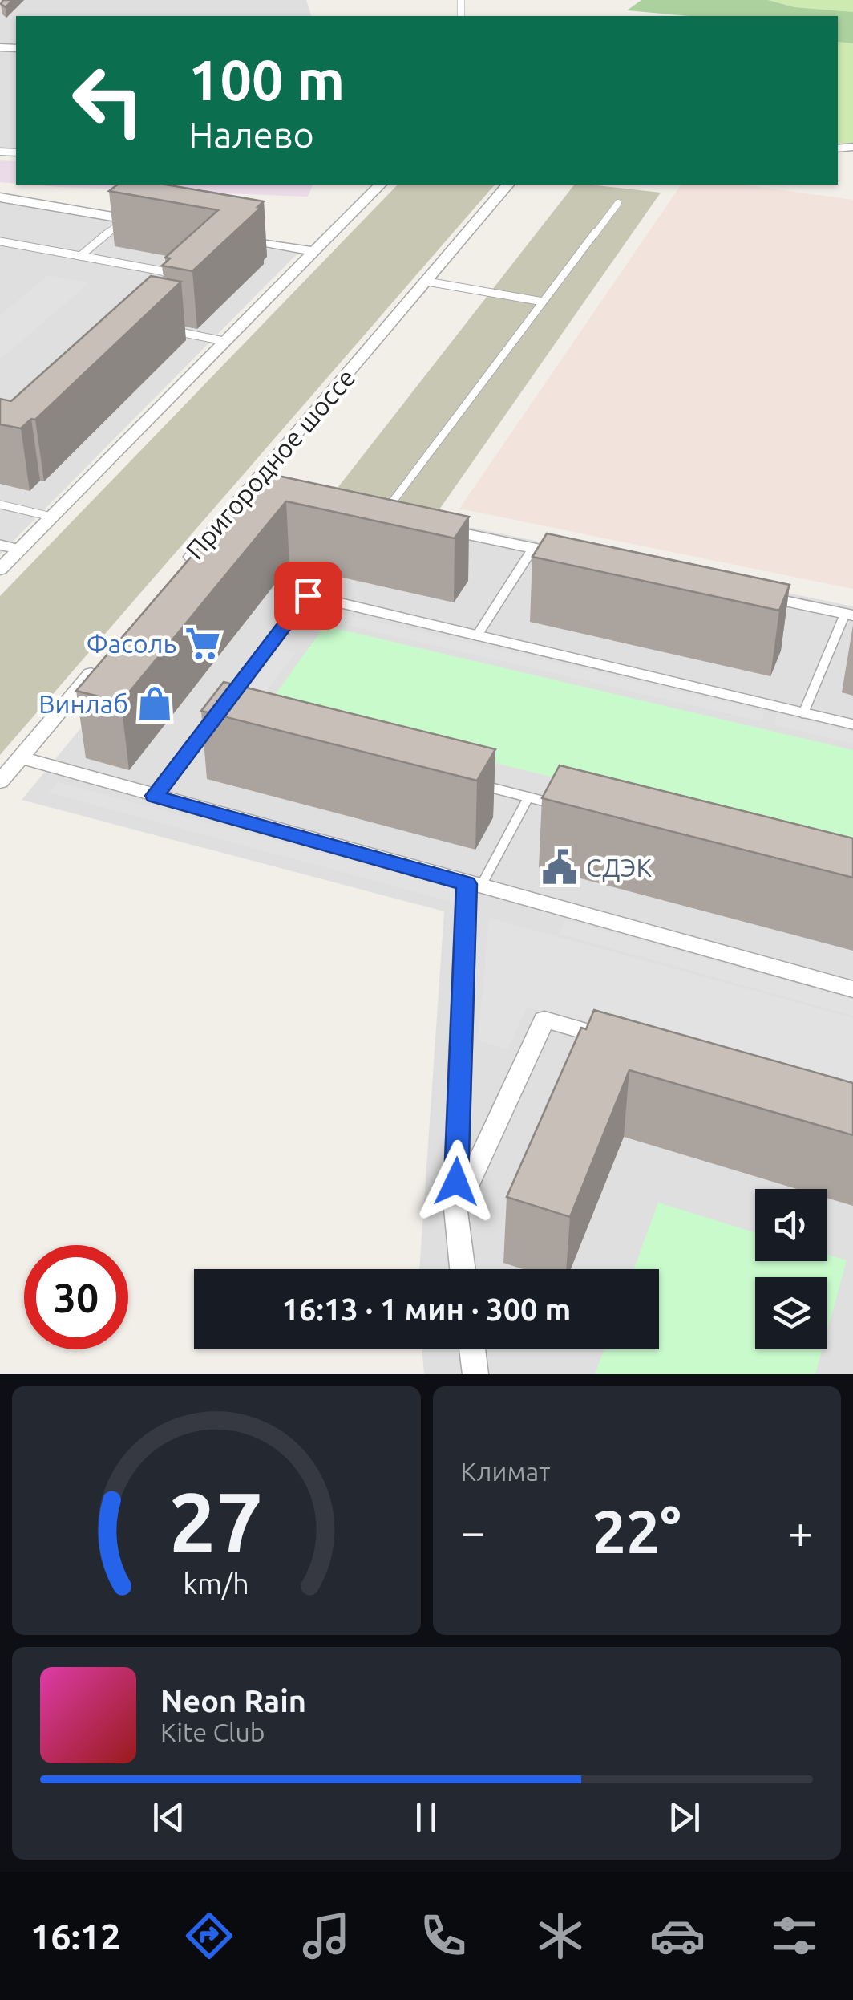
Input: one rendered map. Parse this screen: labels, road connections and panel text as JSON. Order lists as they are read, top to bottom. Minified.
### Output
{"streets":{"street":["Пригородное шоссе"]},"places":{"supermarket":["Фасоль"],"shop":["Винлаб"],"public building":["СДЭК"]},"page":{"turn":["100 m","Налево"],"limit":"30","trip":"16:13 · 1 мин · 300 m","tile":"Климат","heat":["−","22°","+"],"song":["Neon Rain","Kite Club"],"tabs":"16:12","gauge":["27","km/h"]}}
